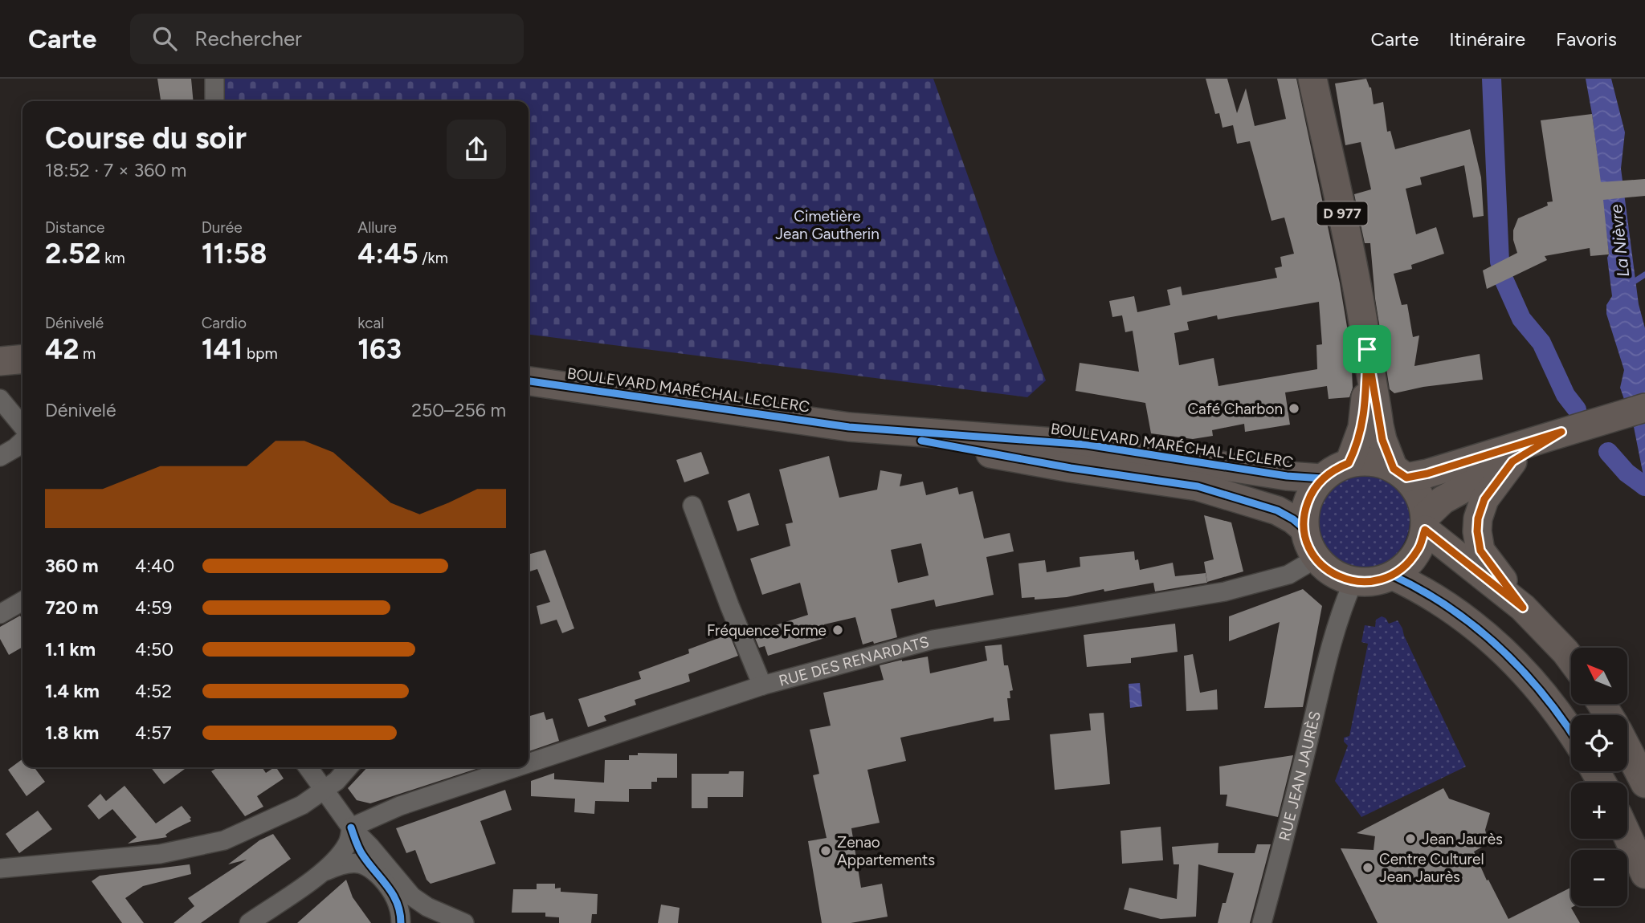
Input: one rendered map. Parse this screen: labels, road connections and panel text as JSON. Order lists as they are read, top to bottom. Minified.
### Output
{"streets":{"main road":["D 977","BOULEVARD MARÉCHAL LECLERC"],"street":["RUE DES RENARDATS","RUE JEAN JAURÈS"]},"crossings":[["D 977","BOULEVARD MARÉCHAL LECLERC"],["D 977","RUE DES RENARDATS"],["D 977","RUE JEAN JAURÈS"],["BOULEVARD MARÉCHAL LECLERC","RUE DES RENARDATS"],["BOULEVARD MARÉCHAL LECLERC","RUE JEAN JAURÈS"],["RUE DES RENARDATS","RUE JEAN JAURÈS"]],"water":["La Nièvre"],"parks":["Cimetière Jean Gautherin"],"places":["Café Charbon","Fréquence Forme","Jean Jaurès","Zenao Appartements","Centre Culturel Jean Jaurès"],"north":"top left","page":{"header":"Carte","search":"Rechercher","nav":["Carte","Itinéraire","Favoris"],"heading":["Course du soir","18:52 · 7 × 360 m"],"stats":[["Distance","2.52 km"],["Durée","11:58"],["Allure","4:45 /km"],["Dénivelé","42 m"],["Cardio","141 bpm"],["kcal","163"]],"chart":["Dénivelé","250–256 m"],"list":[{"name":"360 m","note":"4:40"},{"name":"720 m","note":"4:59"},{"name":"1.1 km","note":"4:50"},{"name":"1.4 km","note":"4:52"},{"name":"1.8 km","note":"4:57"}],"map_buttons":["+","−"]}}
